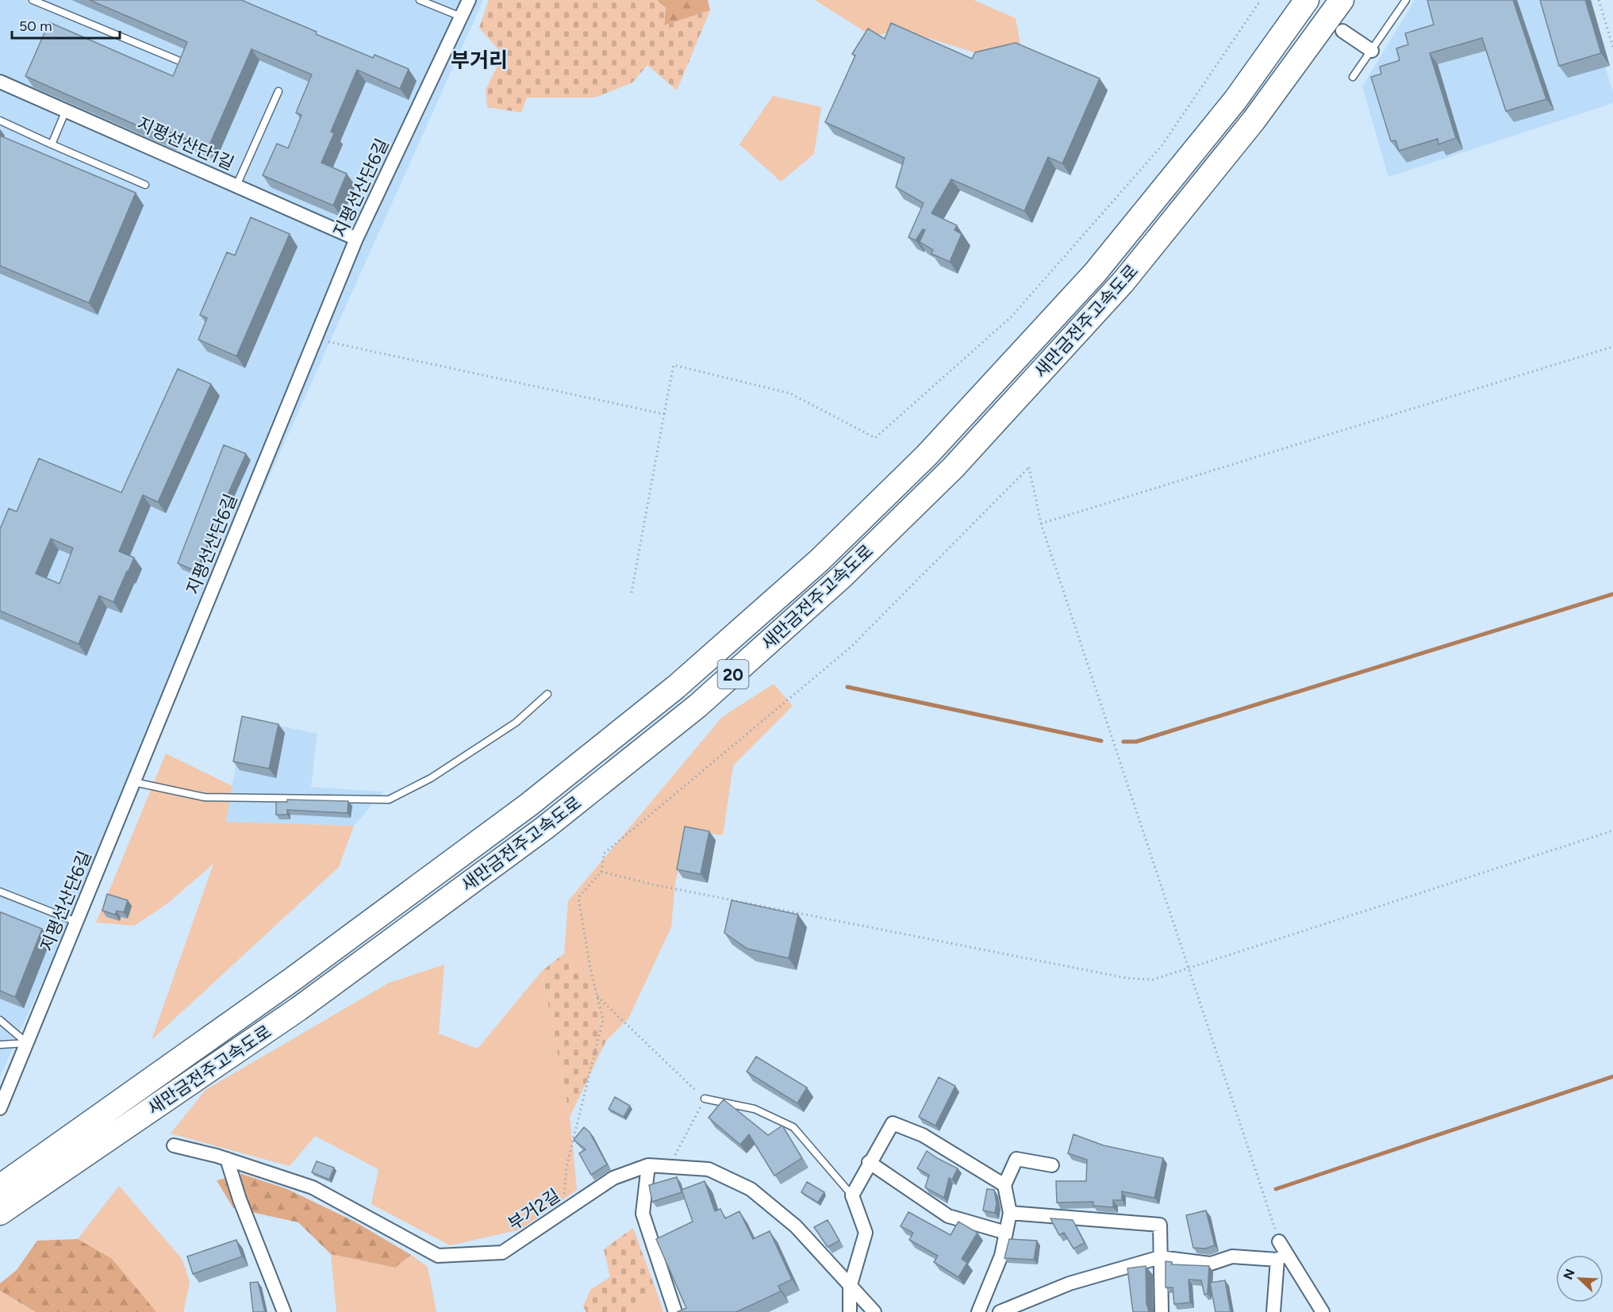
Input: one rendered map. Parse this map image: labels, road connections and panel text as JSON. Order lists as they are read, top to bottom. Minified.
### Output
{"streets":{"highway":["새만금전주고속도로","20"],"street":["지평선산단1길","지평선산단6길","부거2길"]},"crossings":[["지평선산단1길","지평선산단6길"]],"districts":["부거리"],"scale_bar":"50 m","north":"top left"}
